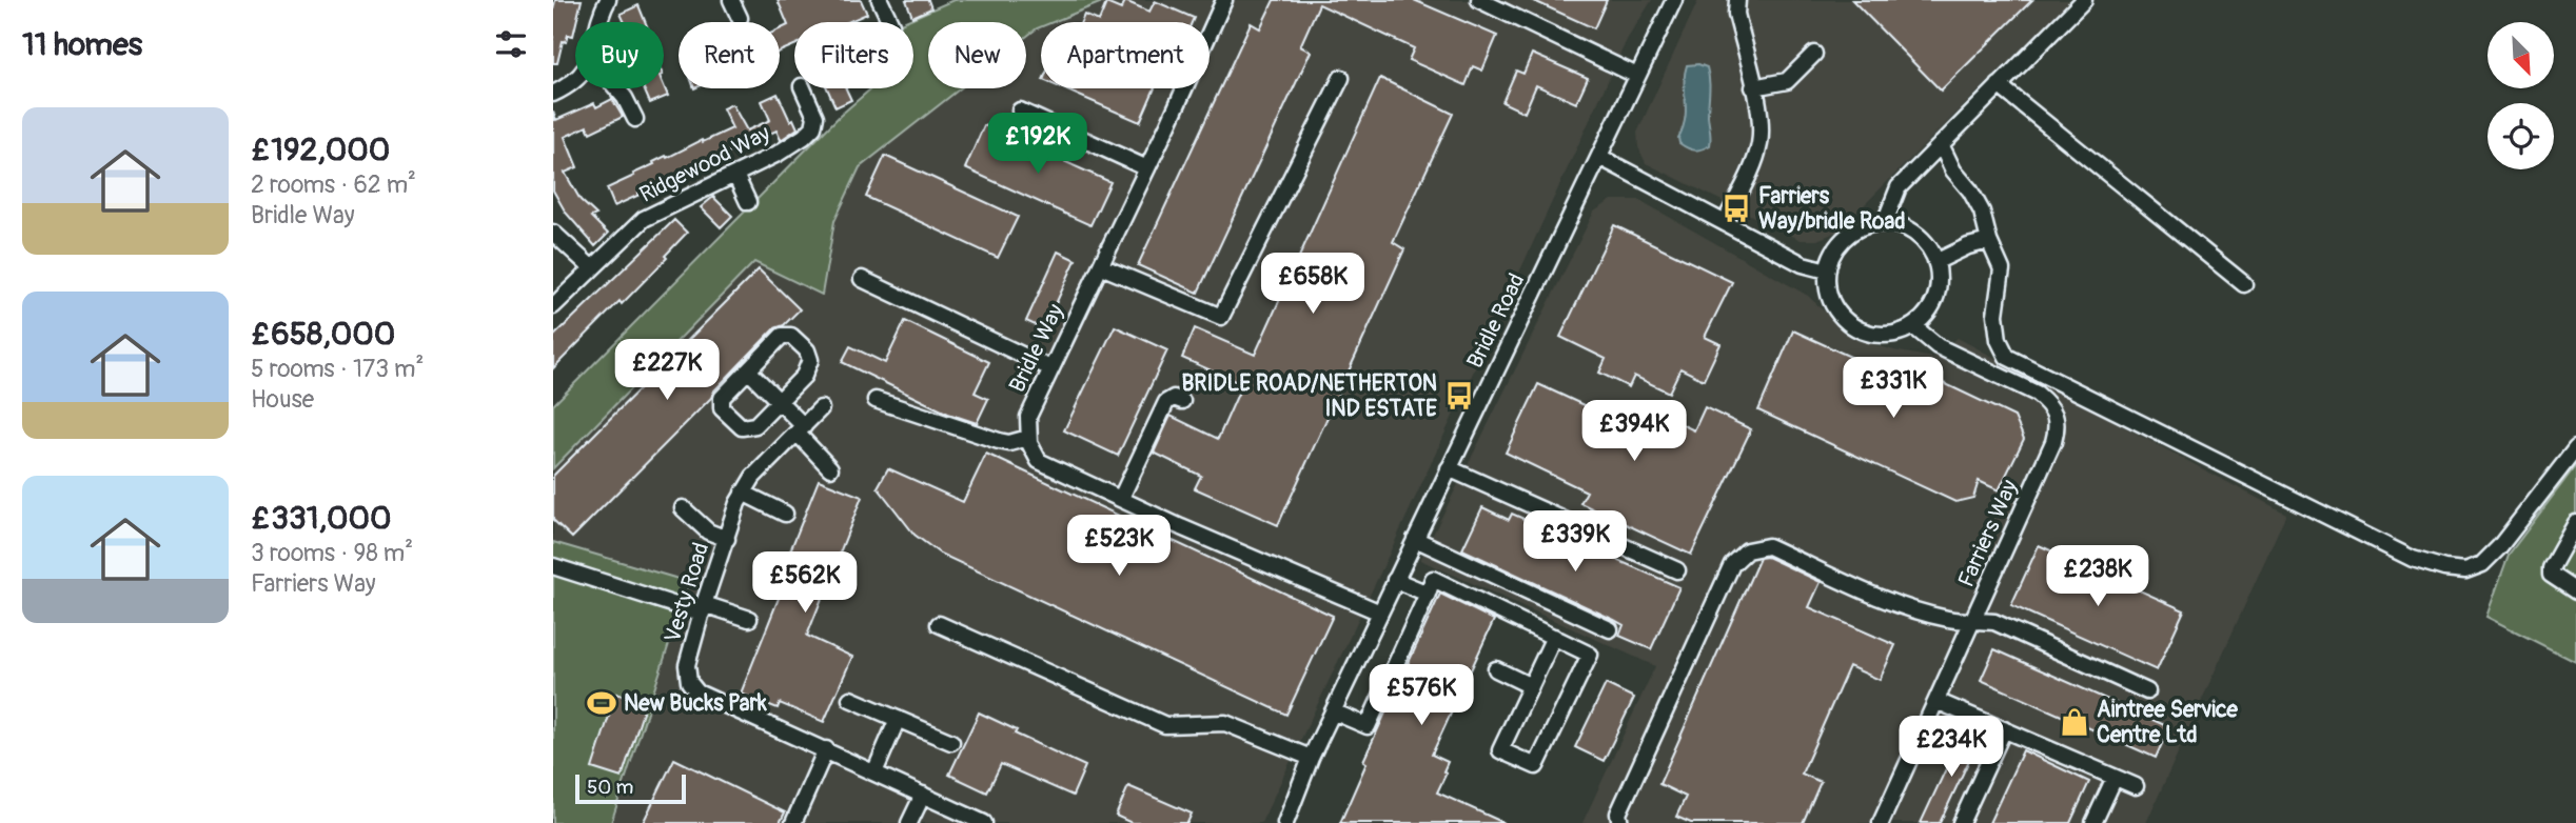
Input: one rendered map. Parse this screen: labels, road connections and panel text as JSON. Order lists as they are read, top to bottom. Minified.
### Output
{"streets":{"street":["Ridgewood Way","Bridle Road","Bridle Way","Farriers Way","Vesty Road"]},"places":{"bus stop":["Farriers Way/bridle Road","BRIDLE ROAD/NETHERTON IND ESTATE"],"sports":["New Bucks Park"],"shop":["Aintree Service Centre Ltd"]},"scale_bar":"50 m","north":"bottom right","page":{"heading":"11 homes","chip":["Buy","Rent","Filters","New","Apartment"],"list":[{"name":"£192,000","note":"2 rooms · 62 m² · Bridle Way"},{"name":"£658,000","note":"5 rooms · 173 m² · House"},{"name":"£331,000","note":"3 rooms · 98 m² · Farriers Way"}],"price":["£192K","£658K","£227K","£331K","£394K","£339K","£523K","£238K","£562K","£576K","£234K"],"scale":"50 m"}}
